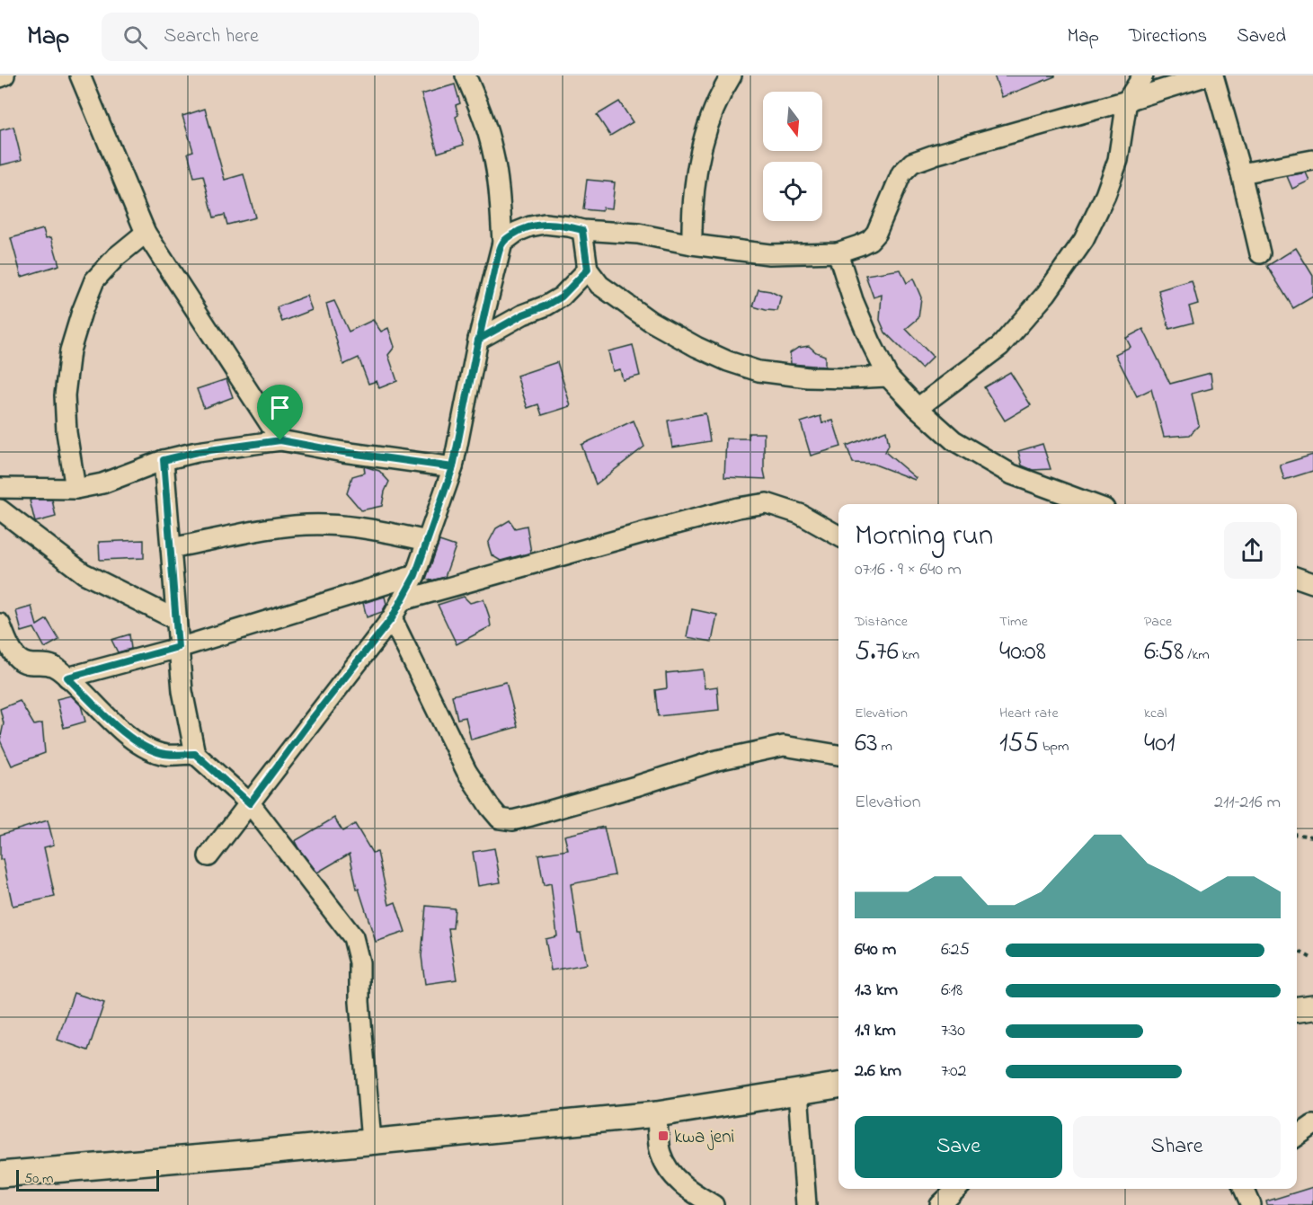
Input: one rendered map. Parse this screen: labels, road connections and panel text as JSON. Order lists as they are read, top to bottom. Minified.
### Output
{"places":{"transit":["kwa jeni"]},"scale_bar":"50 m","north":"bottom","page":{"header":"Map","search":"Search here","nav":["Map","Directions","Saved"],"heading":["Morning run","07:16 · 9 × 640 m"],"stats":[["Distance","5.76 km"],["Time","40:08"],["Pace","6:58 /km"],["Elevation","63 m"],["Heart rate","155 bpm"],["kcal","401"]],"chart":["Elevation","211–216 m"],"list":[{"name":"640 m","note":"6:25"},{"name":"1.3 km","note":"6:18"},{"name":"1.9 km","note":"7:30"},{"name":"2.6 km","note":"7:02"}],"buttons":["Save","Share"],"scale":"50 m"}}
